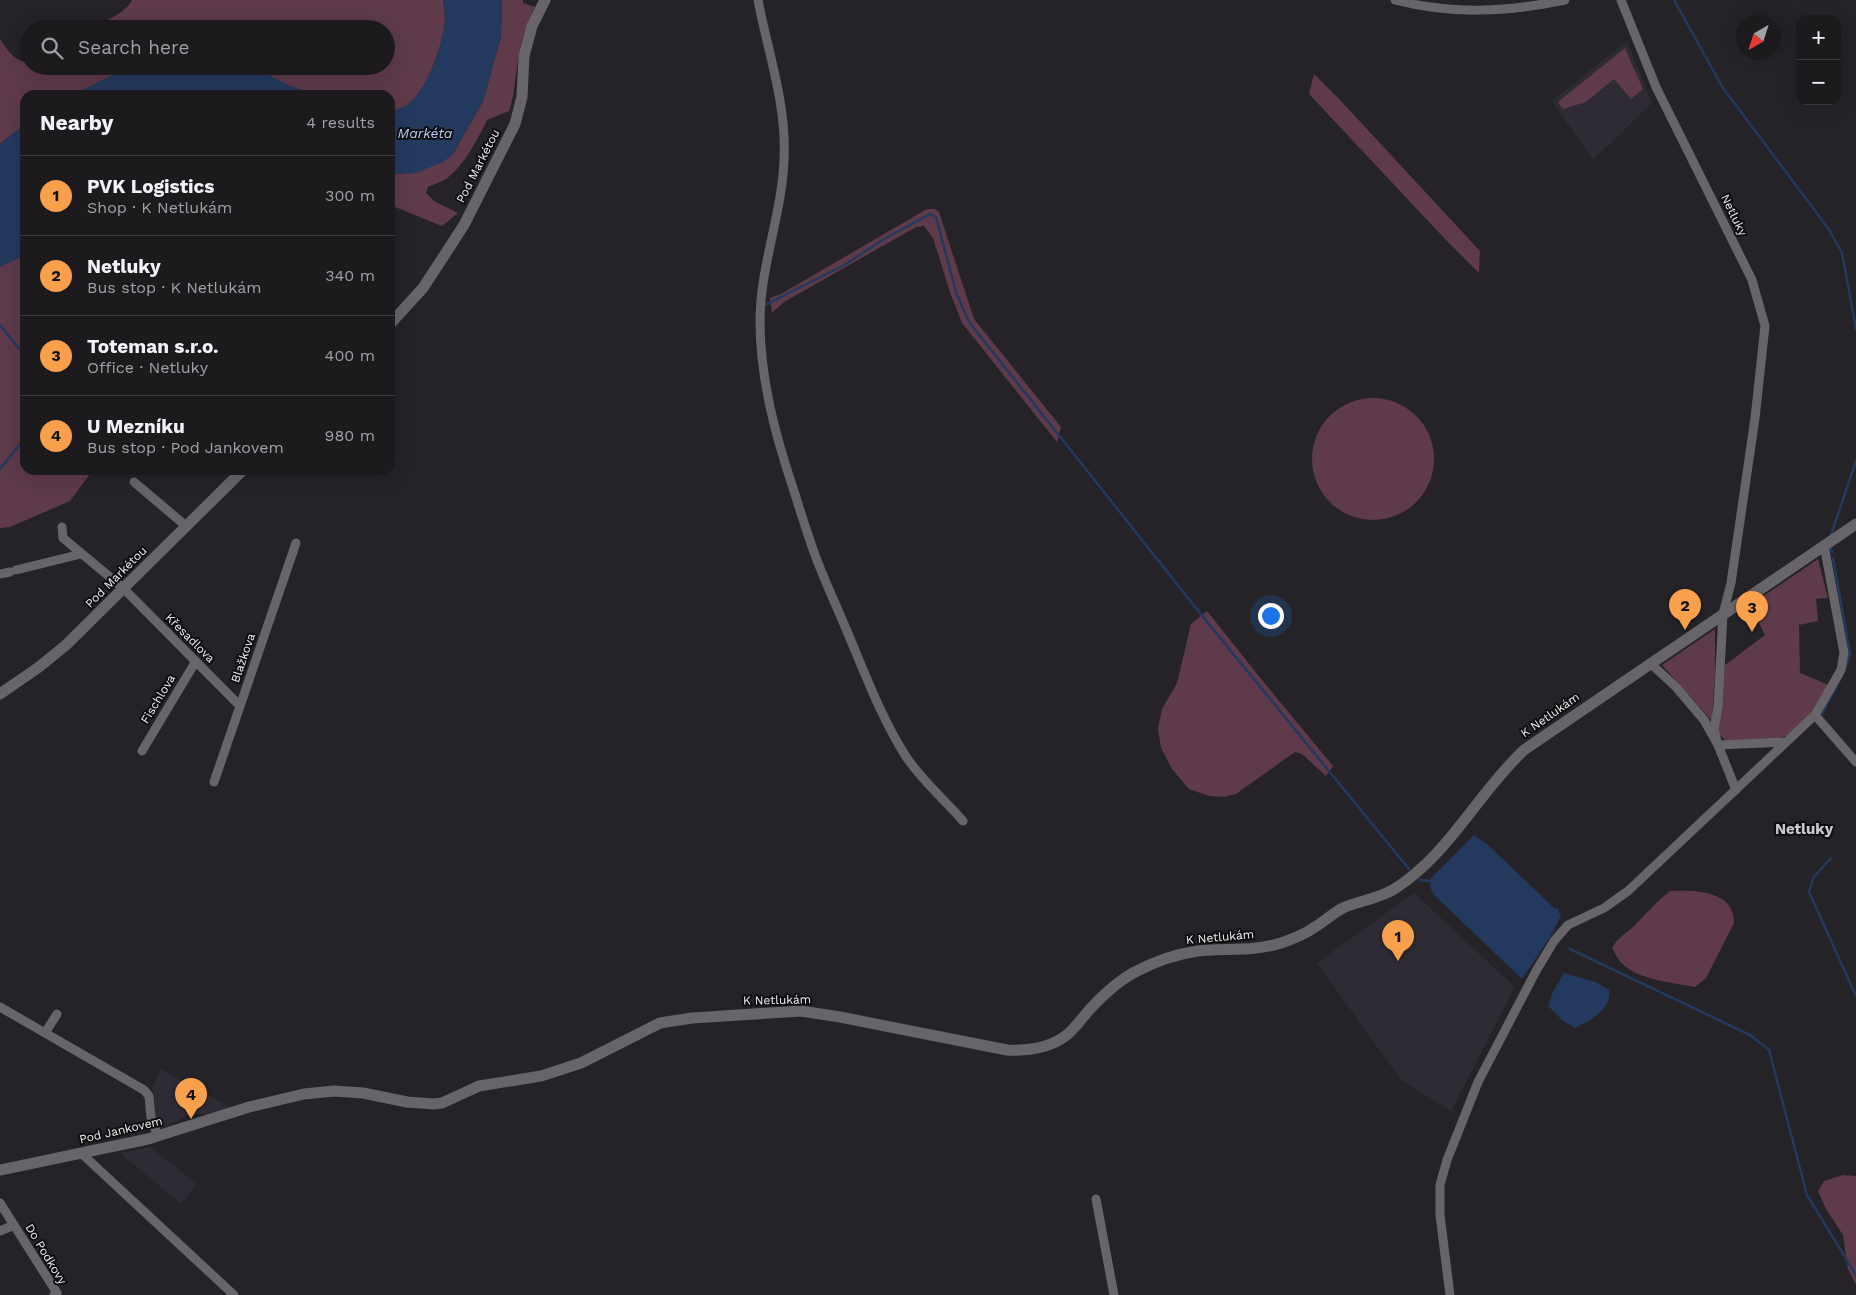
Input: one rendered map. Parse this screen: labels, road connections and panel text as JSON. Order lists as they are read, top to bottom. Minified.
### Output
{"streets":{"street":["Pod Markétou","Netluky","Křesadlova","Blažkova","Fischlova","K Netlukám","Pod Jankovem","Do Podkovy"]},"crossings":[["Pod Markétou","Křesadlova"],["Netluky","K Netlukám"],["Křesadlova","Blažkova"],["Křesadlova","Fischlova"],["K Netlukám","Pod Jankovem"]],"districts":["Netluky"],"water":["Markéta"],"north":"bottom left","page":{"map_buttons":["+","−"],"search":"Search here","heading":["Nearby","4 results"],"list":[{"mark":"1","name":"PVK Logistics","note":"Shop · K Netlukám","value":"300 m"},{"mark":"2","name":"Netluky","note":"Bus stop · K Netlukám","value":"340 m"},{"mark":"3","name":"Toteman s.r.o.","note":"Office · Netluky","value":"400 m"},{"mark":"4","name":"U Mezníku","note":"Bus stop · Pod Jankovem","value":"980 m"}],"pins":["2","3","1","4"]}}
